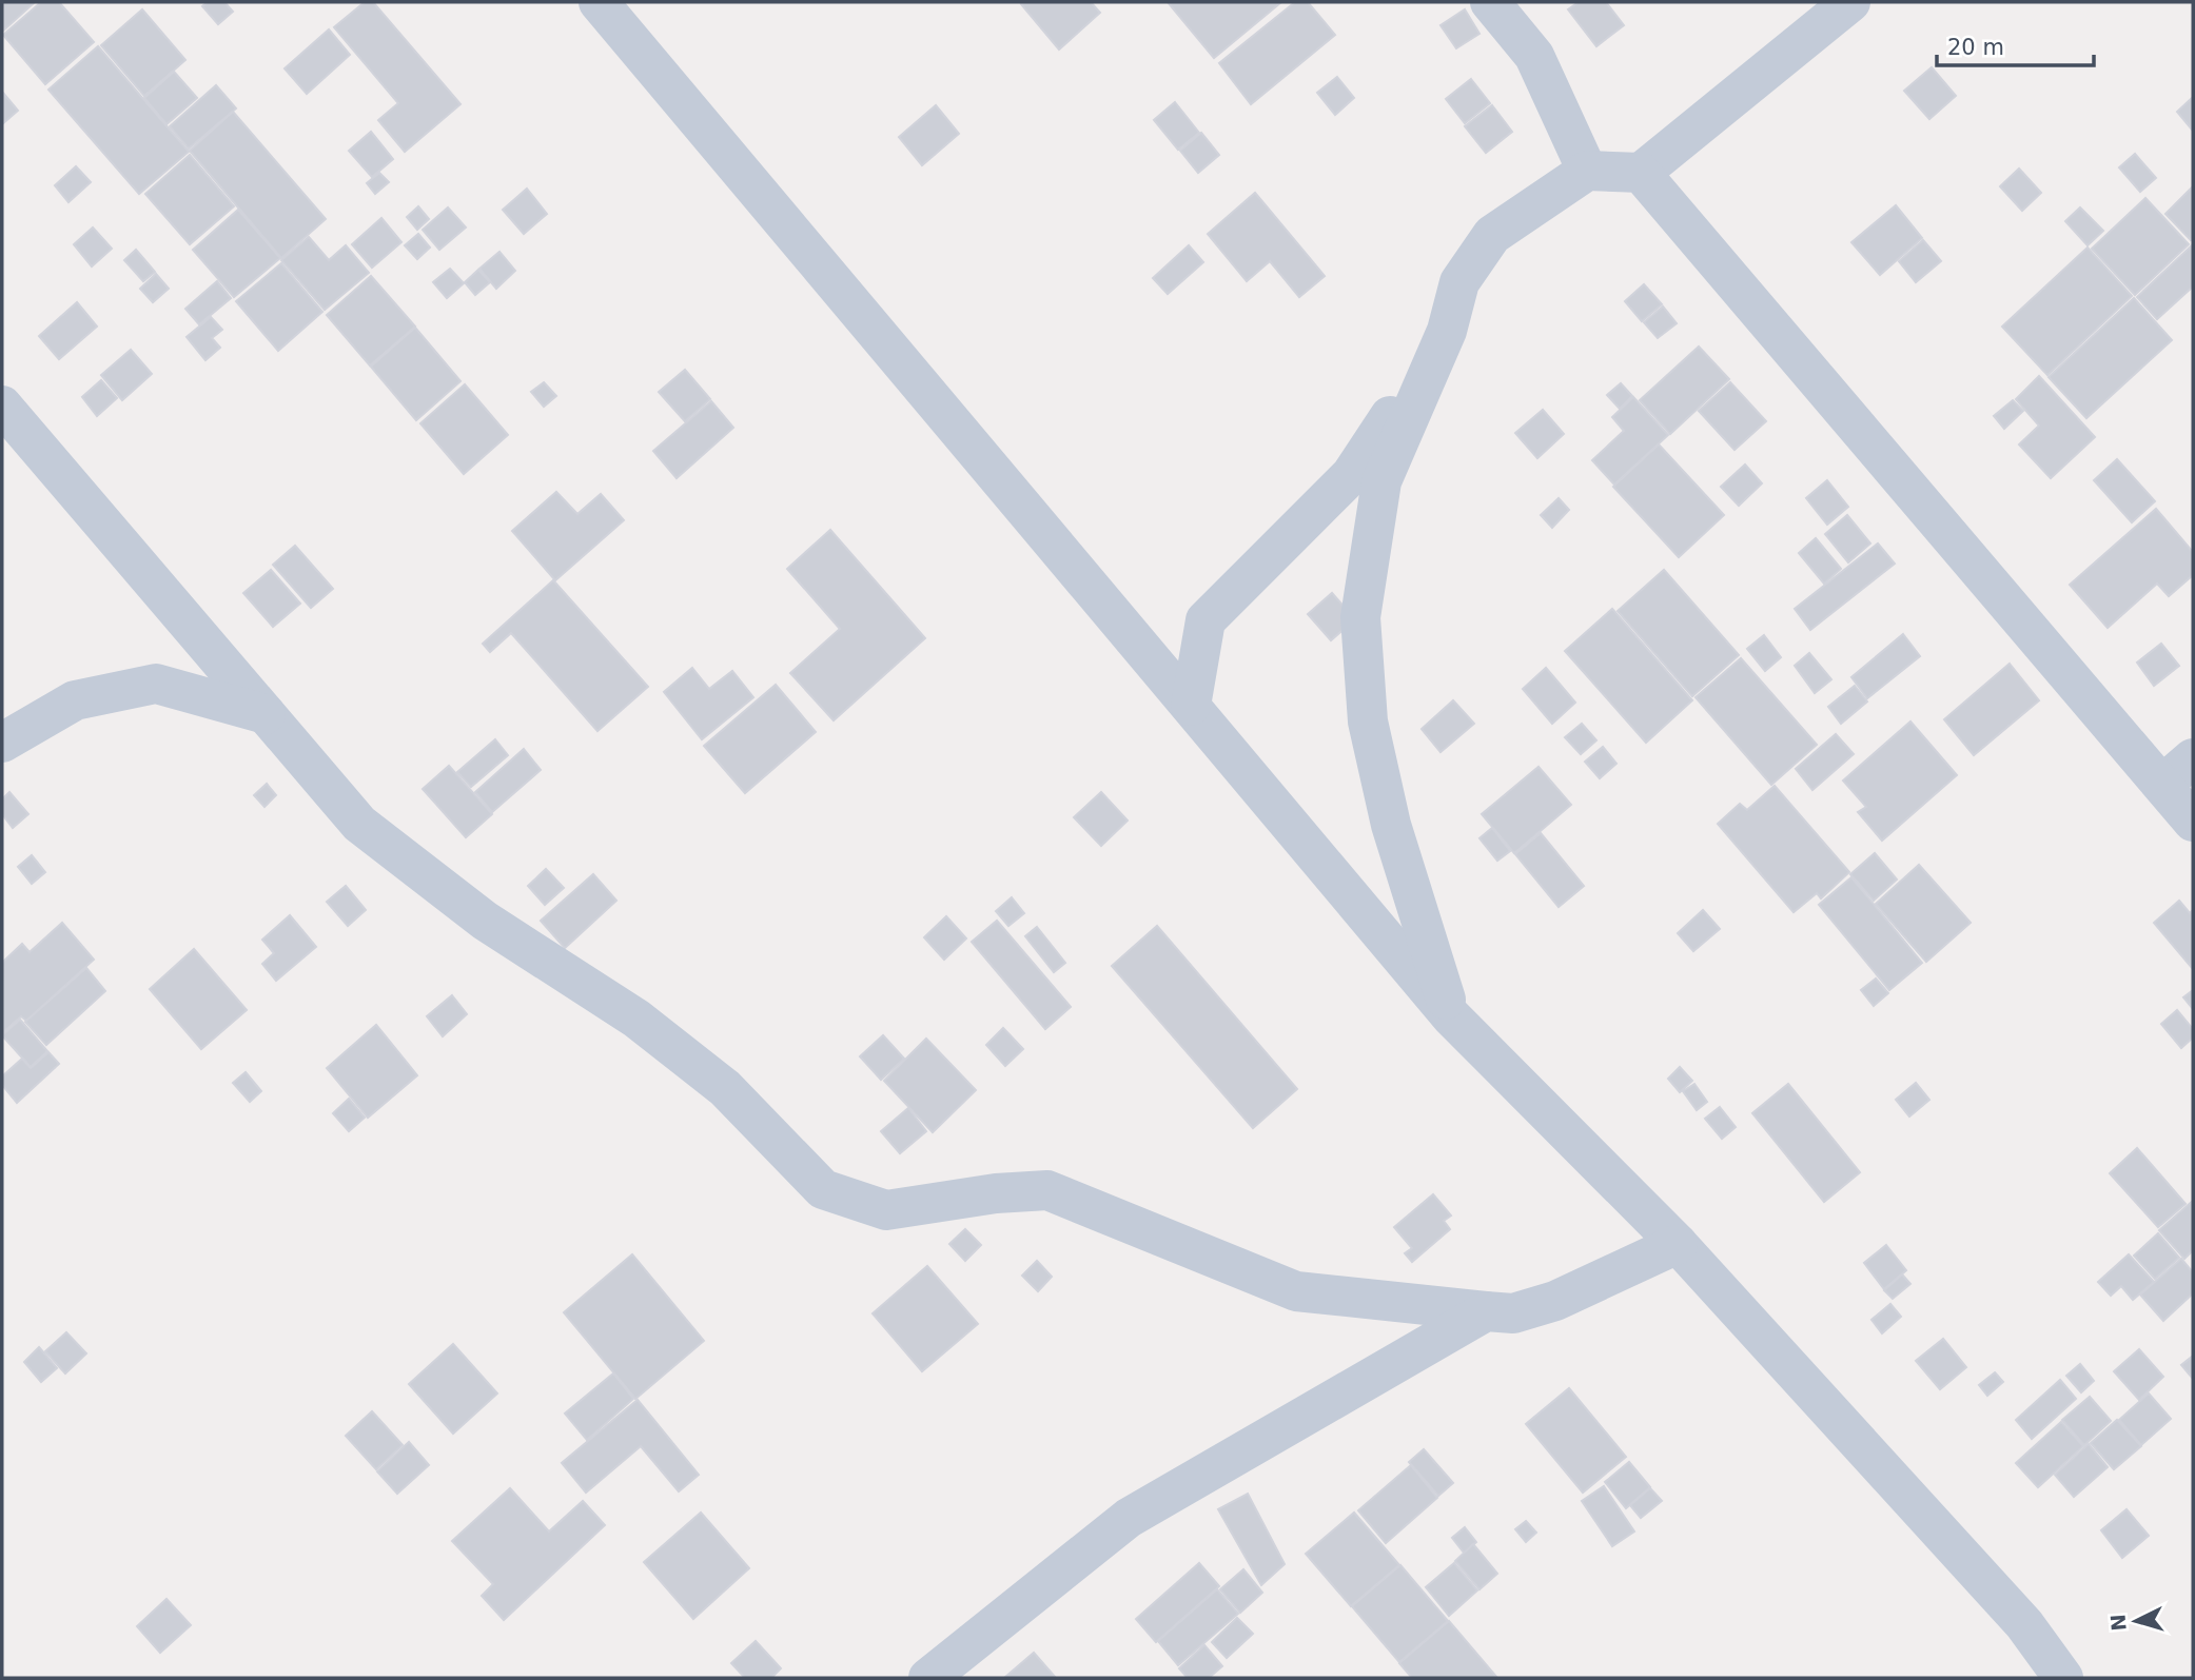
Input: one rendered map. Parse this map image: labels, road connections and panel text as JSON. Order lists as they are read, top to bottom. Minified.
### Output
{"scale_bar":"20 m","north":"left"}
